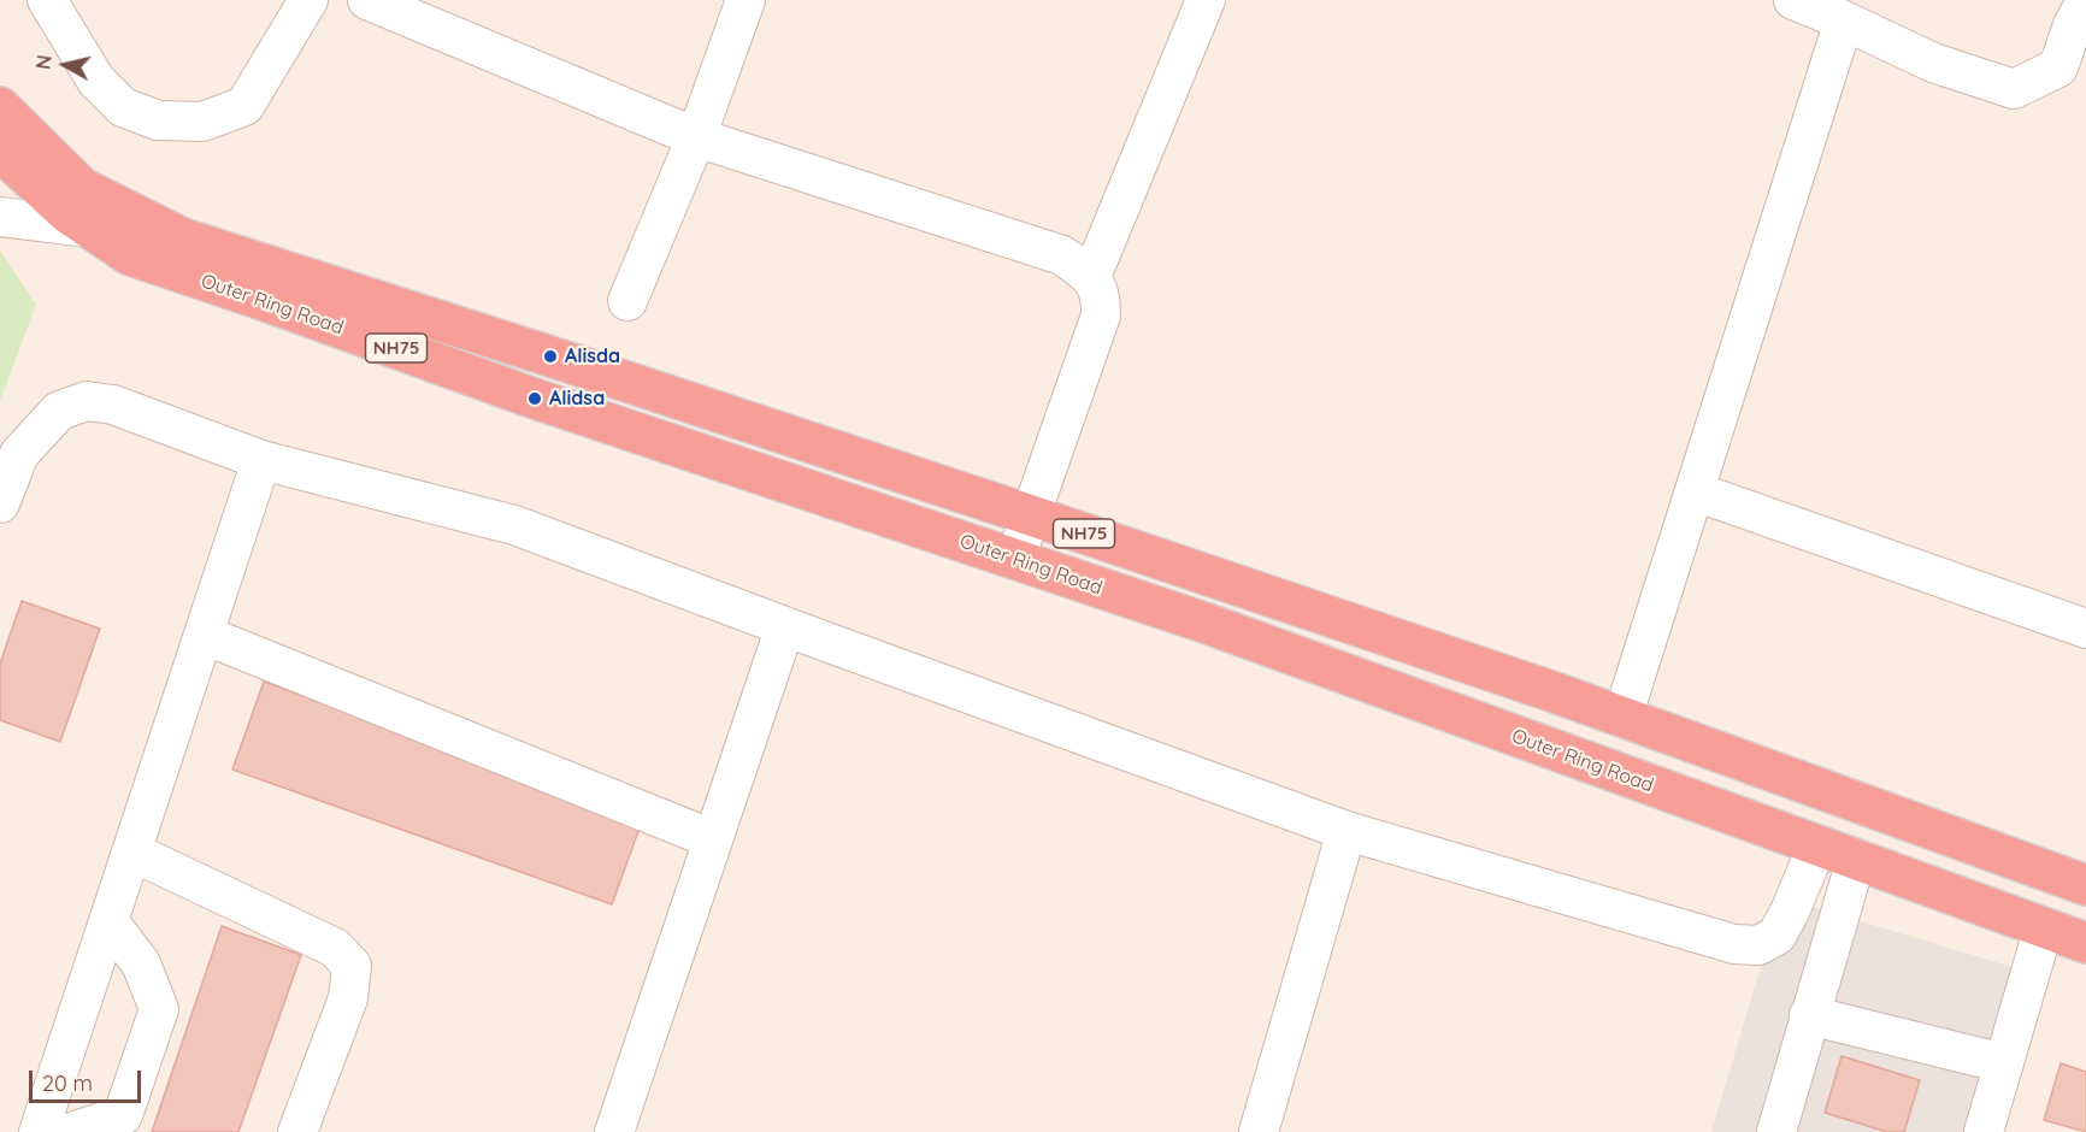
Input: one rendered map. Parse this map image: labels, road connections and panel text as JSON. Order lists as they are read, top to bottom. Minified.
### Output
{"streets":{"highway":["Outer Ring Road","NH75"]},"places":["Alisda","Alidsa"],"scale_bar":"20 m","north":"left"}
